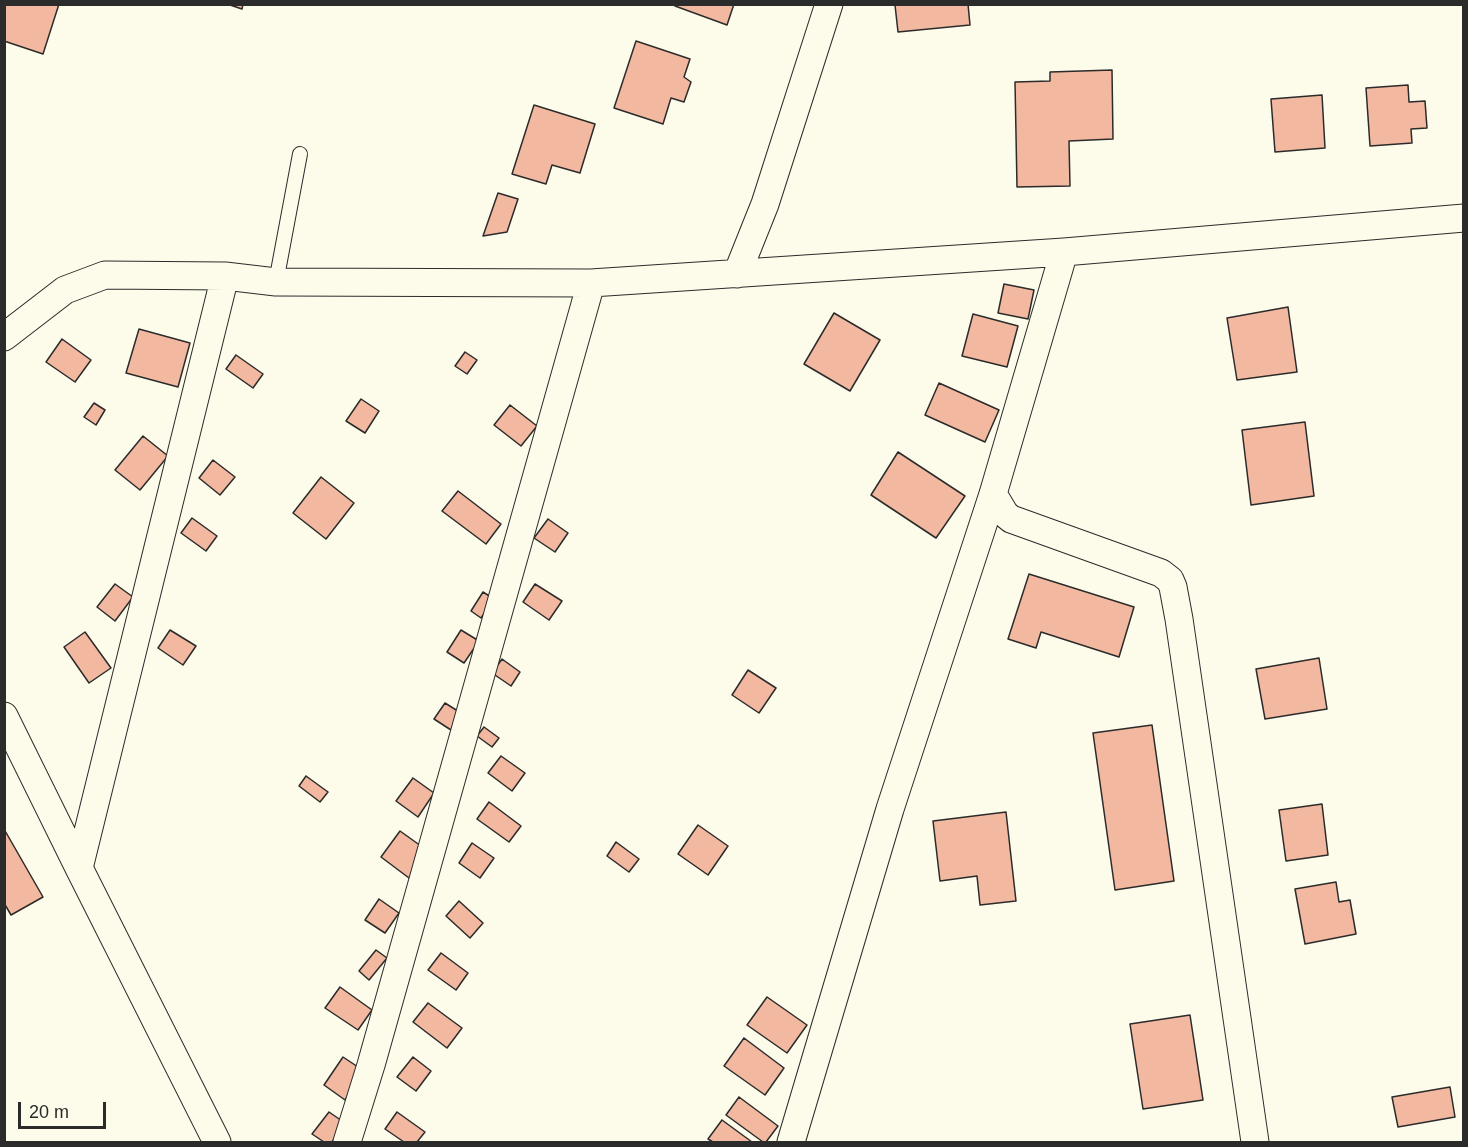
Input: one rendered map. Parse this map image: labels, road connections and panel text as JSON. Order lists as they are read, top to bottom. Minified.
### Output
{"scale_bar":"20 m"}
